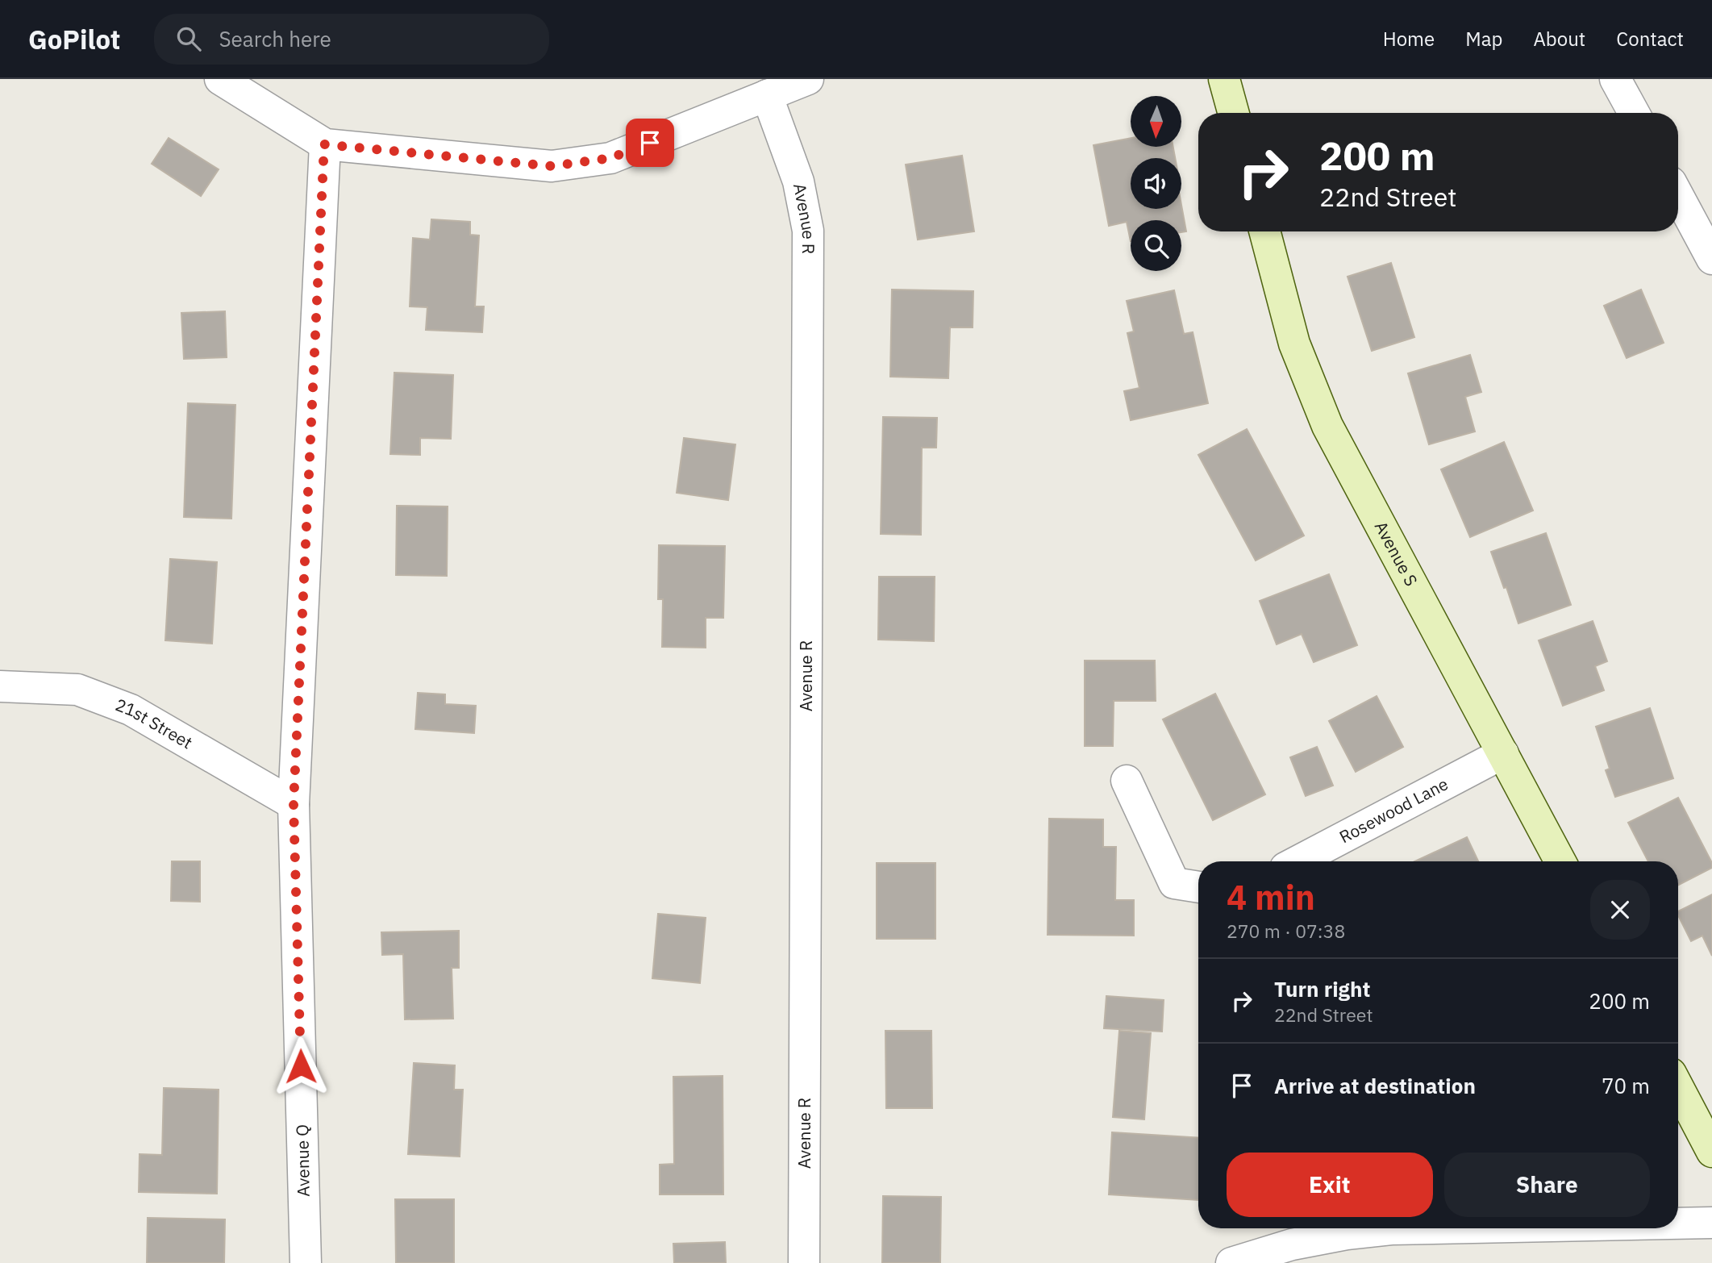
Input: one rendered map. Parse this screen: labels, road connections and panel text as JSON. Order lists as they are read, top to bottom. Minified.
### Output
{"streets":{"street":["Avenue R","Avenue S","21st Street","Rosewood Lane","Avenue Q"]},"crossings":[["Avenue S","Rosewood Lane"],["21st Street","Avenue Q"]],"north":"bottom","page":{"header":"GoPilot","search":"Search here","nav":["Home","Map","About","Contact"],"turn":["200 m","22nd Street"],"heading":["4 min","270 m · 07:38"],"list":[{"name":"Turn right","note":"22nd Street","value":"200 m"},{"name":"Arrive at destination","value":"70 m"}],"buttons":["Exit","Share"]}}
